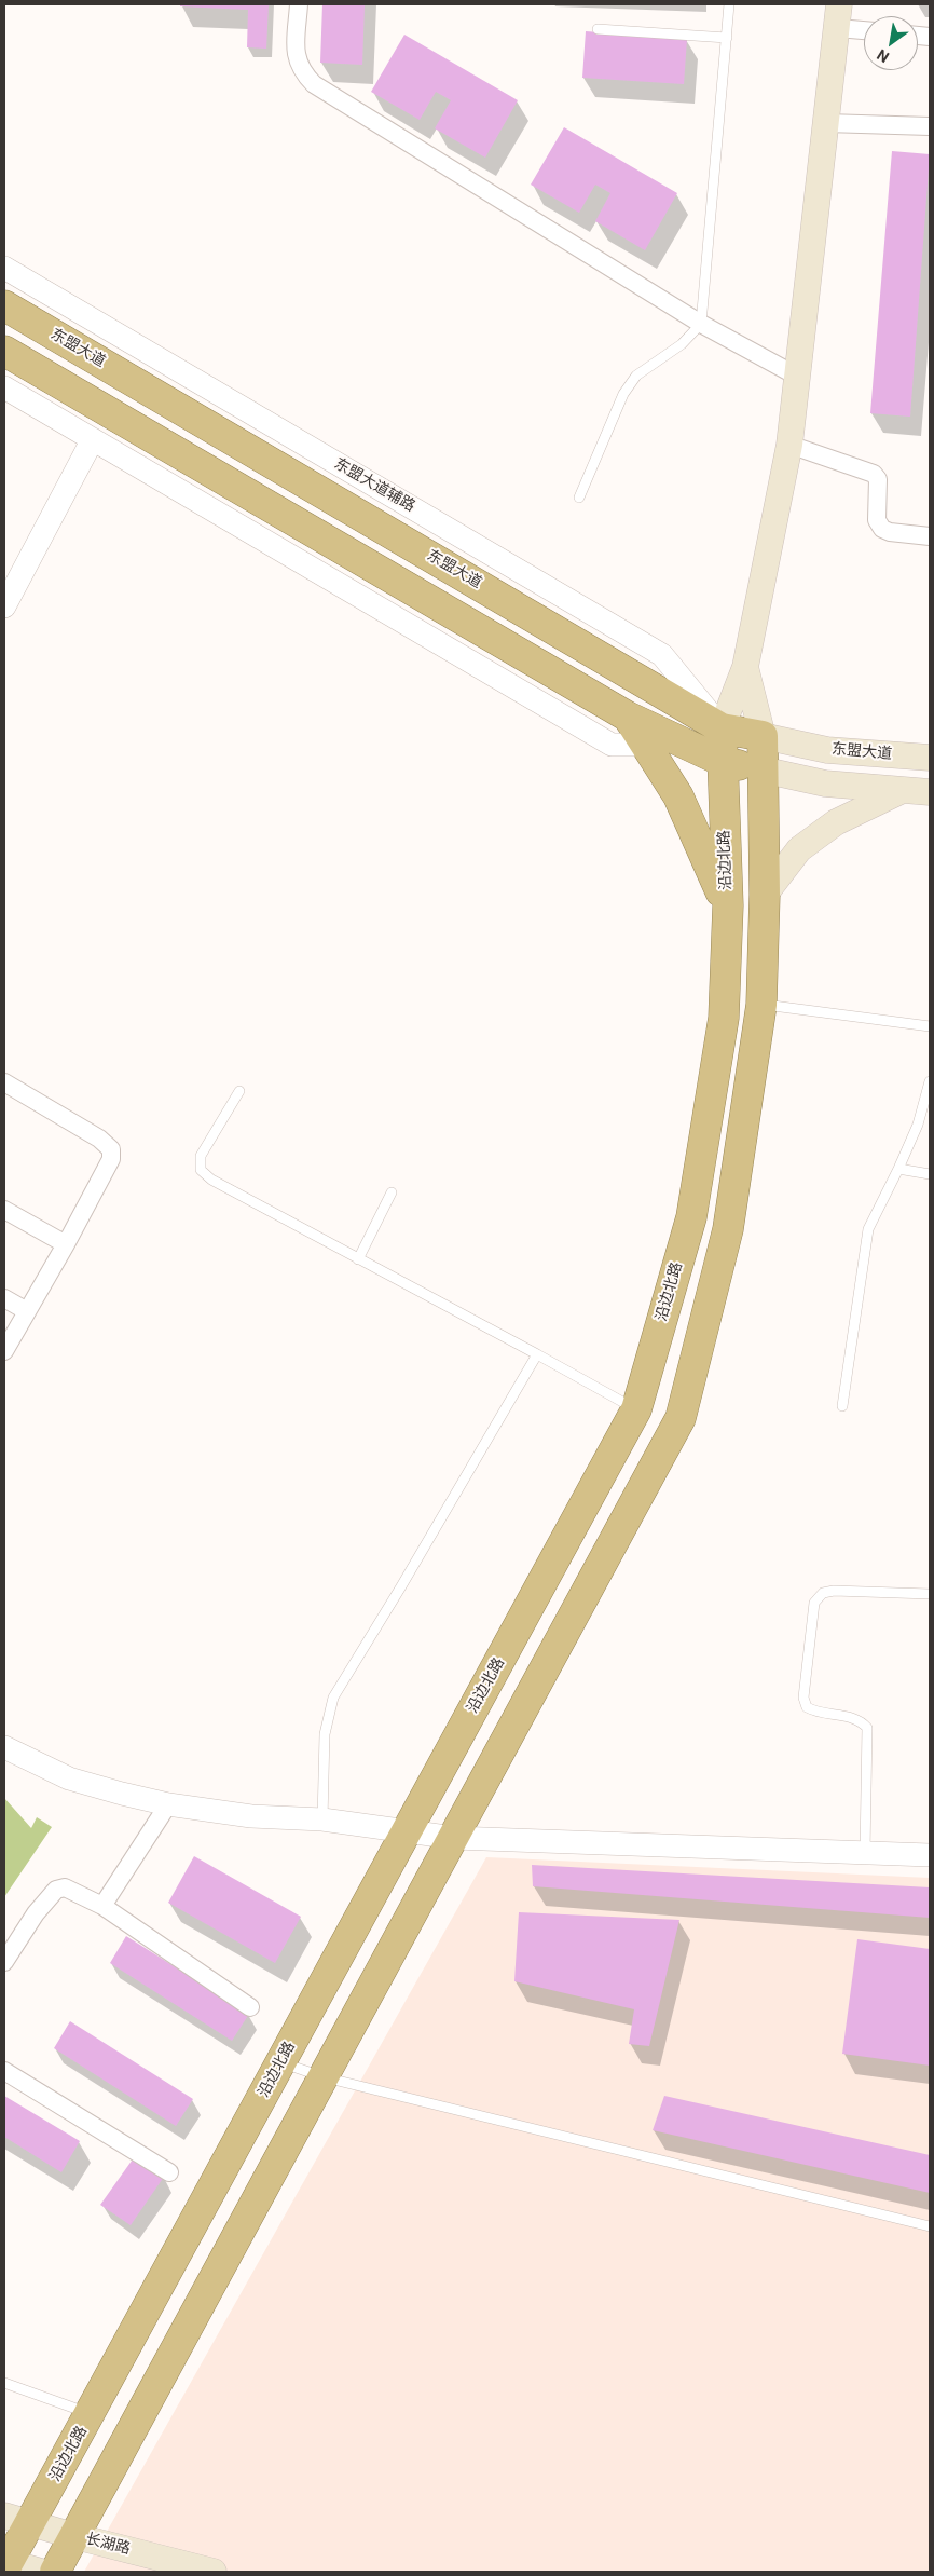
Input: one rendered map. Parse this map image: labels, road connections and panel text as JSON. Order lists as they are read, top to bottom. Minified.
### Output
{"streets":{"highway":["东盟大道","沿边北路"],"main road":["长湖路"],"street":["东盟大道辅路"]},"crossings":[["东盟大道","东盟大道辅路"],["东盟大道","沿边北路"],["东盟大道辅路","沿边北路"],["沿边北路","长湖路"]],"north":"bottom left"}
